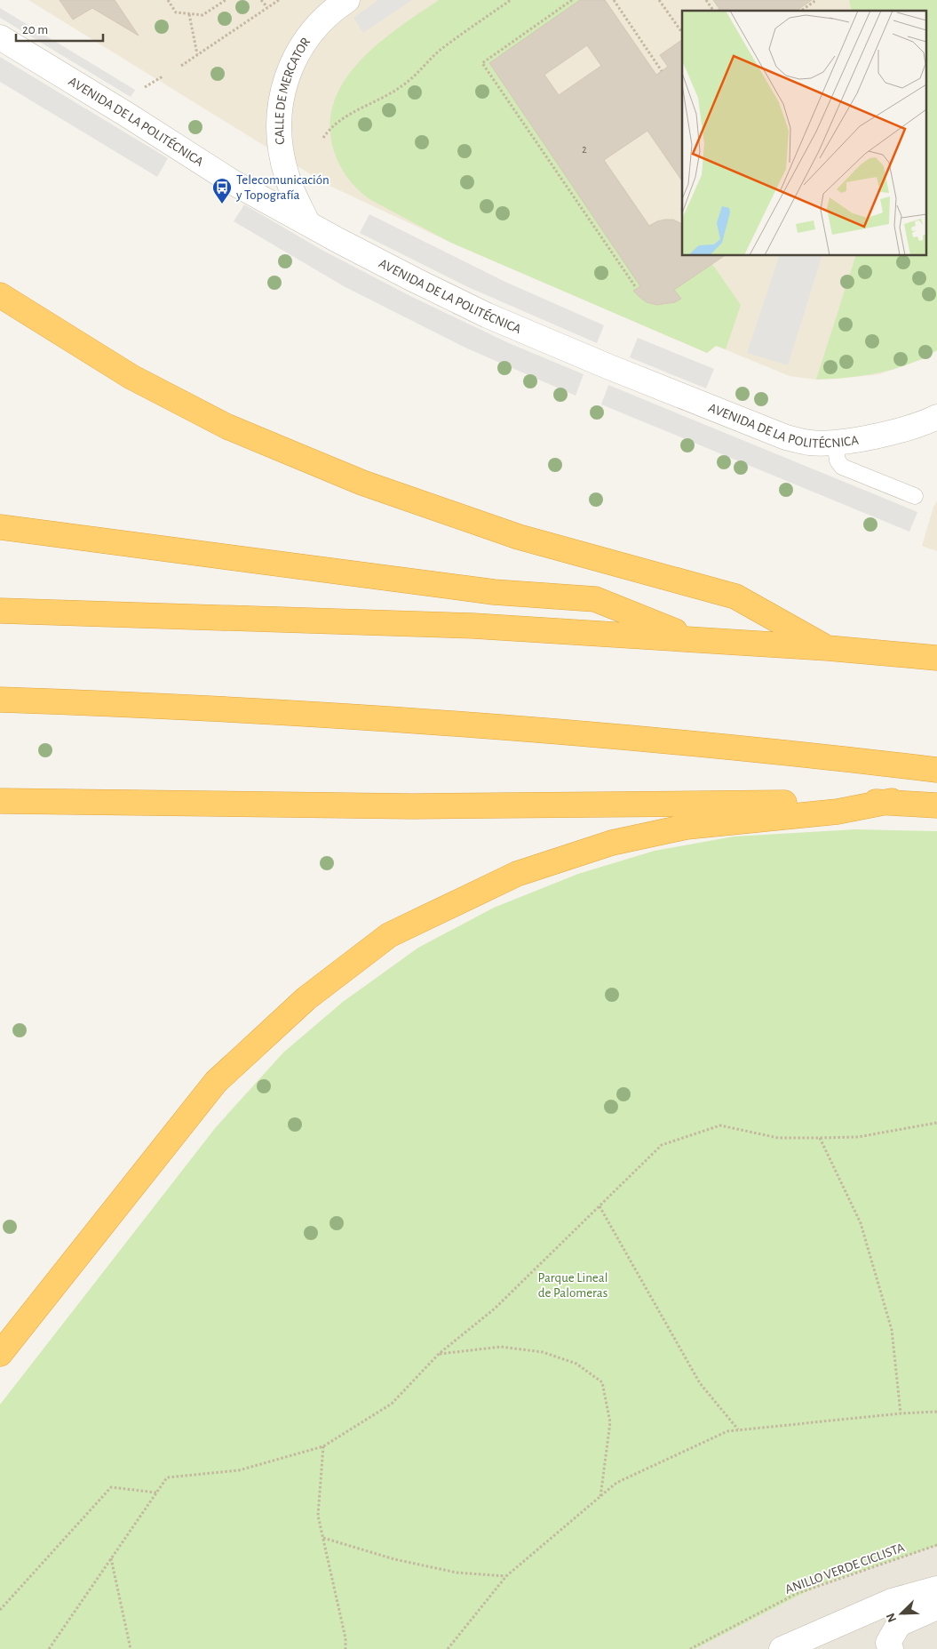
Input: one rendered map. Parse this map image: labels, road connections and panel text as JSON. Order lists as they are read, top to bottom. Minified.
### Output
{"streets":{"street":["CALLE DE MERCATOR","AVENIDA DE LA POLITÉCNICA"],"path":["ANILLO VERDE CICLISTA"]},"crossings":[["CALLE DE MERCATOR","AVENIDA DE LA POLITÉCNICA"]],"parks":["Parque Lineal de Palomeras"],"places":{"bus stop":["Telecomunicación y Topografía"]},"house_numbers":["2"],"scale_bar":"20 m","north":"bottom left"}
